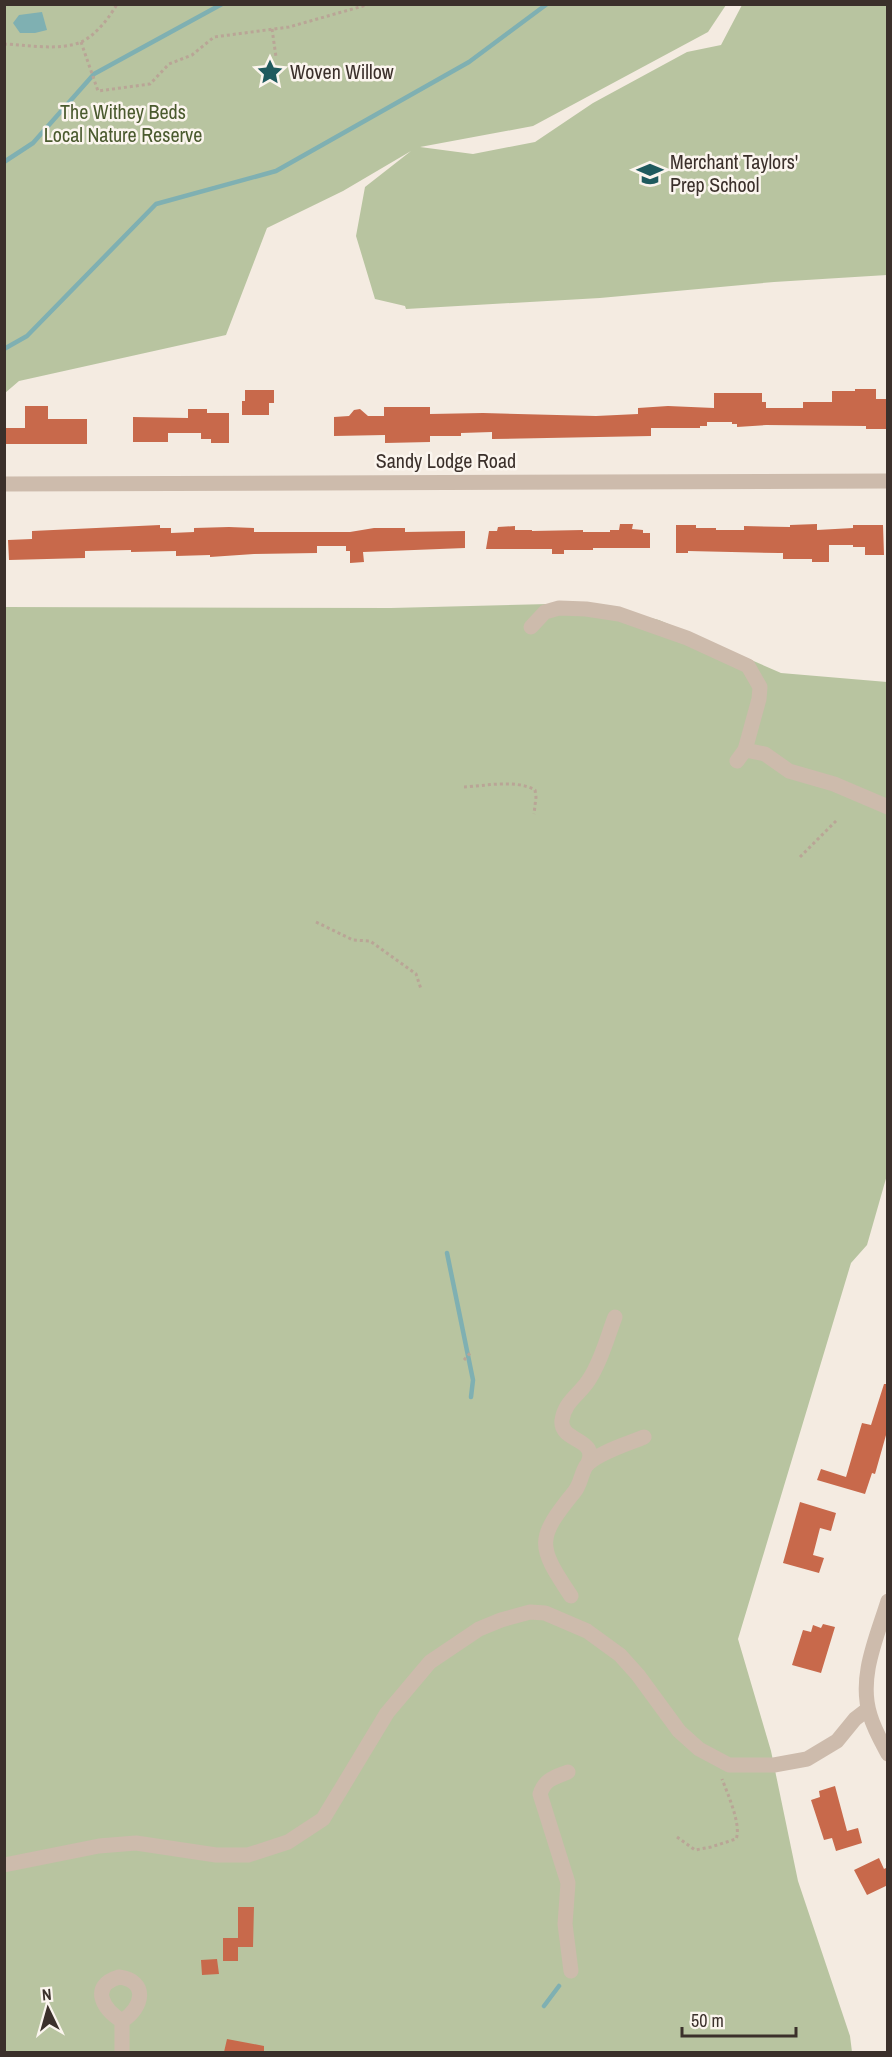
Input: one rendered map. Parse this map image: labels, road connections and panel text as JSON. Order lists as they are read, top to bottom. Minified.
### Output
{"streets":{"street":["Sandy Lodge Road"]},"parks":["The Withey Beds Local Nature Reserve"],"places":{"place":["Woven Willow"],"school or university":["Merchant Taylors' Prep School"]},"scale_bar":"50 m","north":"top"}
